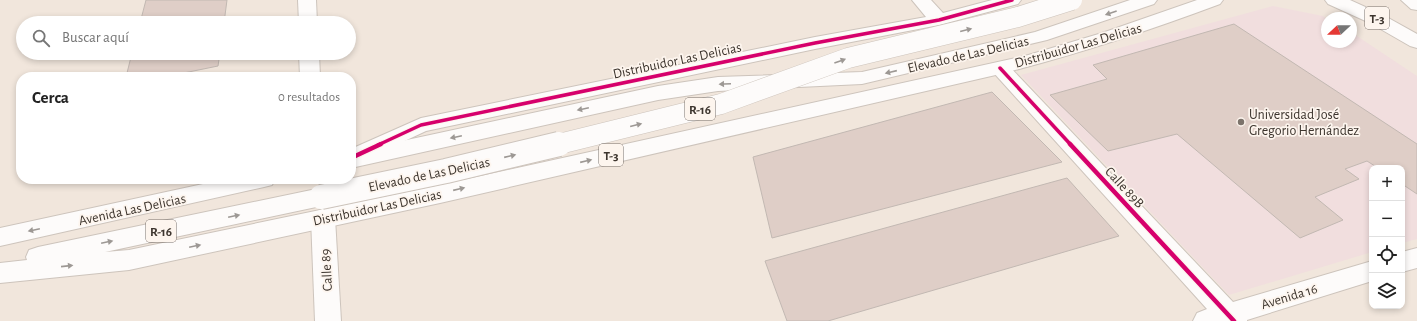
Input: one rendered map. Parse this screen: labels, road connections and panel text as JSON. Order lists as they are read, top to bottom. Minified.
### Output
{"streets":{"main road":["T-3","Distribuidor Las Delicias","Elevado de Las Delicias","R-16","Calle 89B","Avenida Las Delicias","Calle 89","Avenida 16"]},"crossings":[["Distribuidor Las Delicias","Elevado de Las Delicias"],["Distribuidor Las Delicias","Calle 89B"],["Distribuidor Las Delicias","Calle 89"],["Elevado de Las Delicias","Calle 89"],["Calle 89B","Avenida 16"]],"one_way":["Avenida Las Delicias"],"places":["Universidad José Gregorio Hernández"],"north":"left","page":{"search":"Buscar aquí","heading":["Cerca","0 resultados"],"map_buttons":["+","−"]}}
